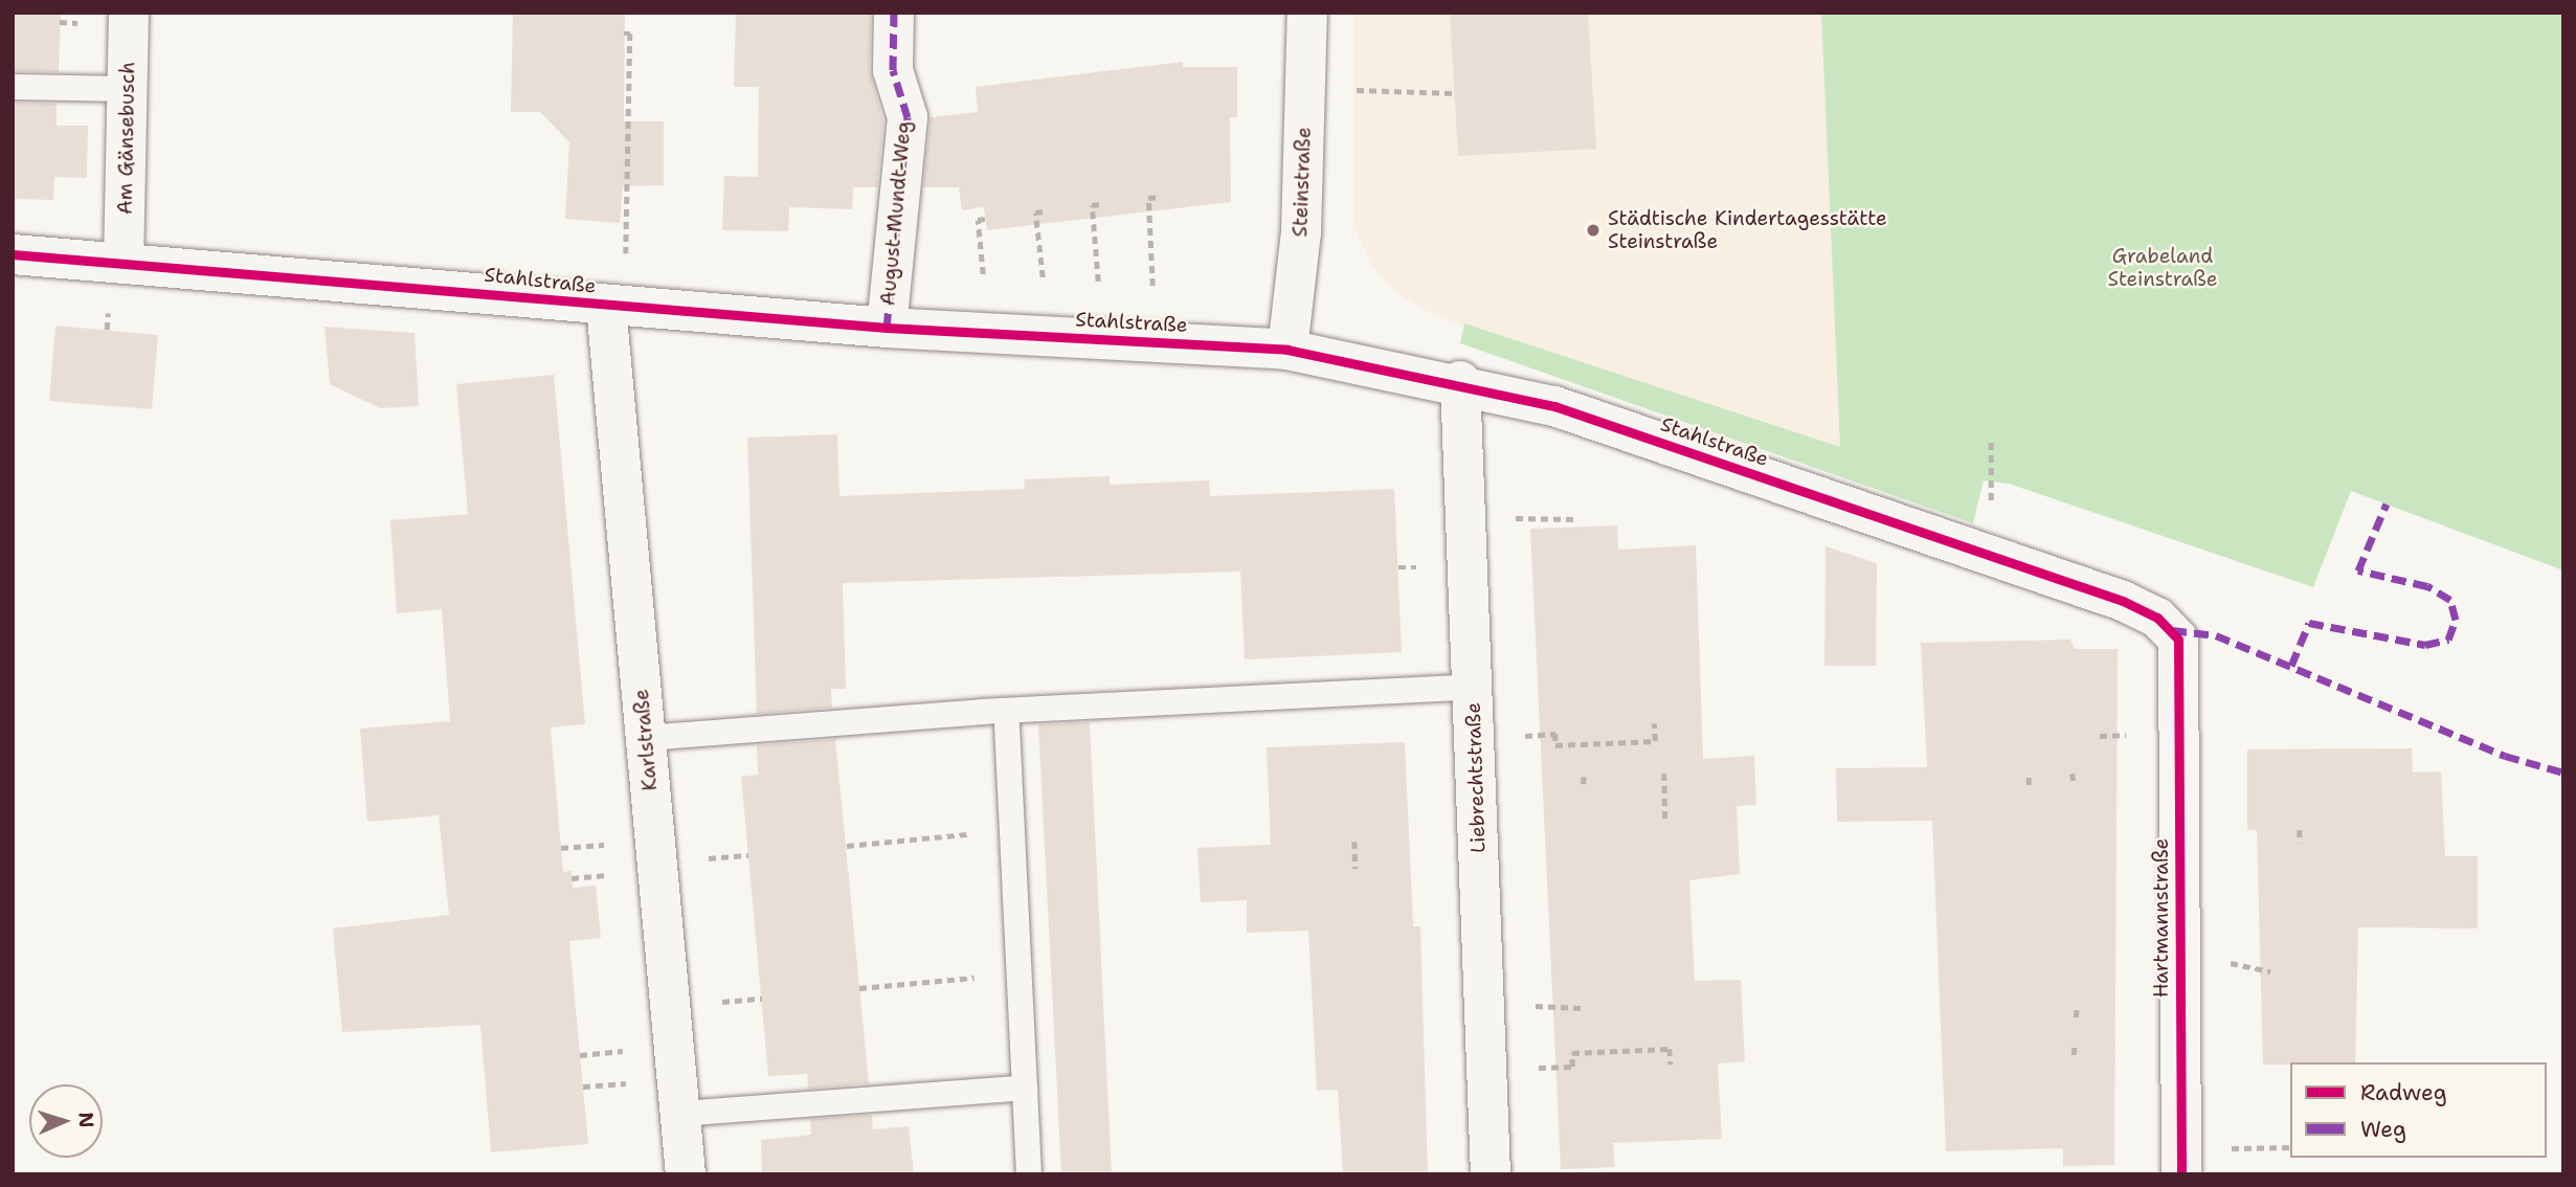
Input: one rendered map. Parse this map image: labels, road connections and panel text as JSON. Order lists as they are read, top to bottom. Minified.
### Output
{"streets":{"street":["Am Gänsebusch","Steinstraße","August-Mundt-Weg","Stahlstraße","Karlstraße","Liebrechtstraße","Hartmannstraße"]},"crossings":[["Am Gänsebusch","Stahlstraße"],["Steinstraße","Stahlstraße"],["August-Mundt-Weg","Stahlstraße"],["Stahlstraße","Karlstraße"],["Stahlstraße","Liebrechtstraße"],["Stahlstraße","Hartmannstraße"]],"parks":["Grabeland Steinstraße"],"places":["Städtische Kindertagesstätte Steinstraße"],"legend":["Radweg","Weg"],"north":"right"}
